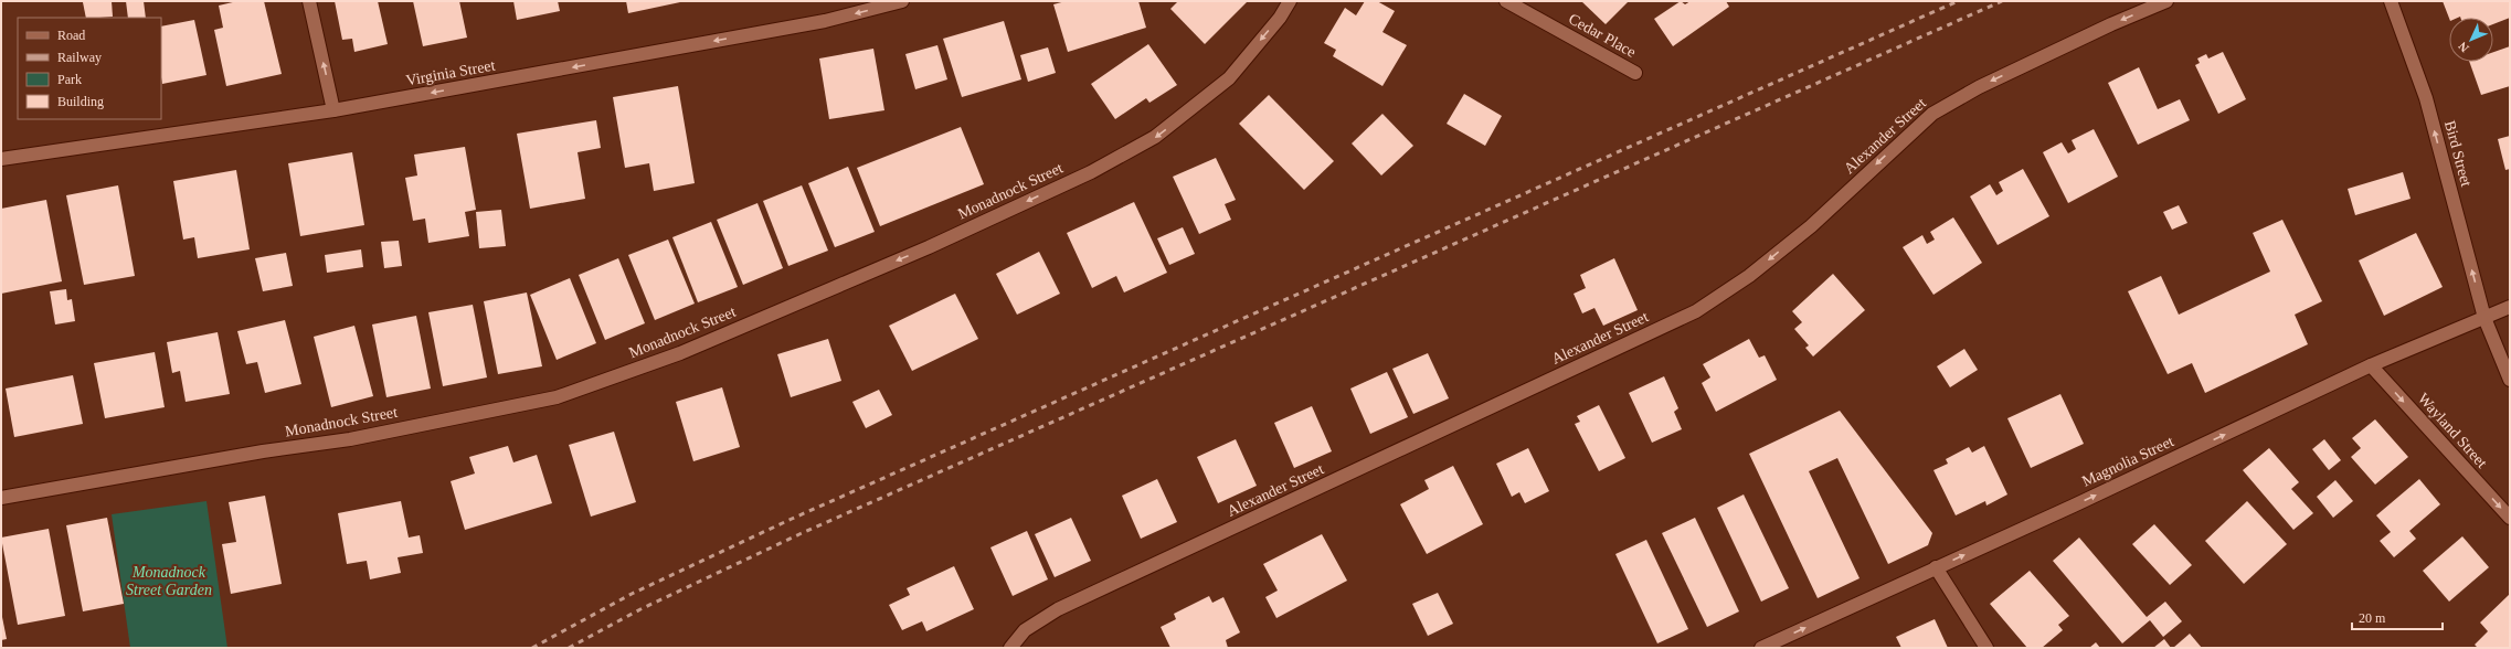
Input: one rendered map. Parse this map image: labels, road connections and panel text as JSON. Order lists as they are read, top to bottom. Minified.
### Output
{"streets":{"street":["Cedar Place","Virginia Street","Alexander Street","Bird Street","Monadnock Street","Wayland Street","Magnolia Street"]},"crossings":[["Bird Street","Magnolia Street"],["Wayland Street","Magnolia Street"]],"one_way":["Virginia Street","Alexander Street","Bird Street","Monadnock Street","Wayland Street","Magnolia Street"],"parks":["Monadnock Street Garden"],"legend":["Road","Railway","Park","Building"],"scale_bar":"20 m","north":"bottom left"}
